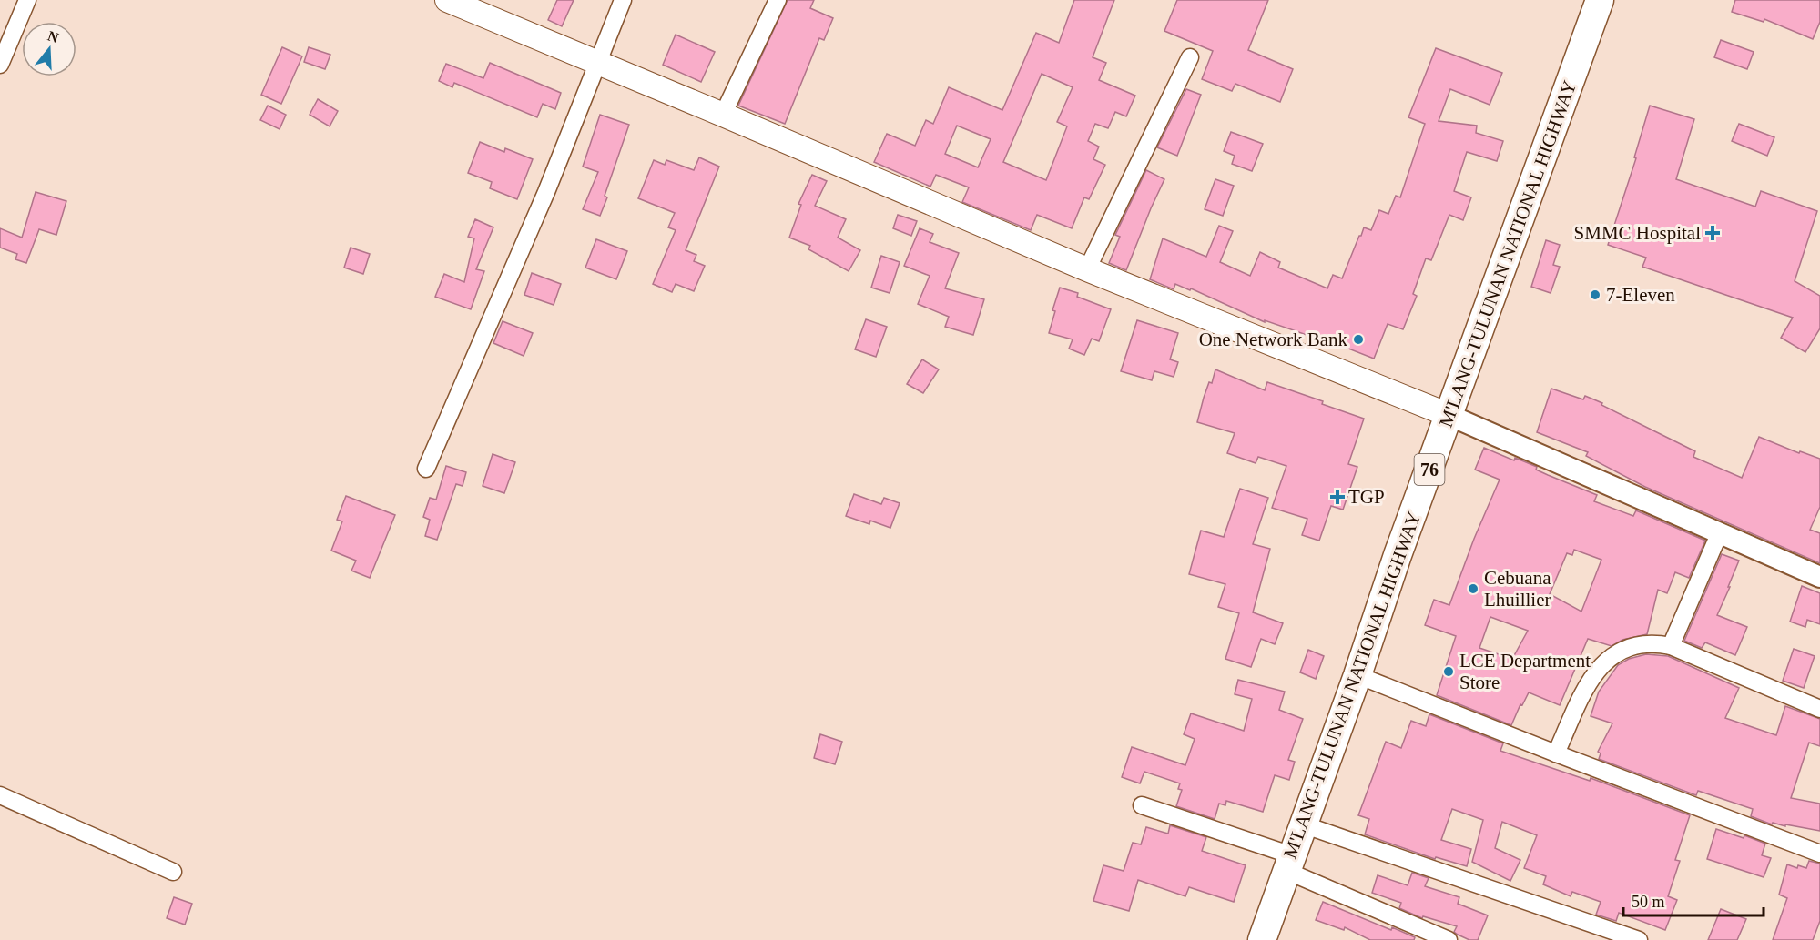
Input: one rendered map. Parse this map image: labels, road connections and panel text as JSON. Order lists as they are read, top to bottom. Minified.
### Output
{"streets":{"highway":["M'LANG-TULUNAN NATIONAL HIGHWAY","76"]},"places":{"health":["SMMC Hospital","TGP"],"other":["7-Eleven","One Network Bank","Cebuana Lhuillier","LCE Department Store"]},"scale_bar":"50 m","north":"top"}
